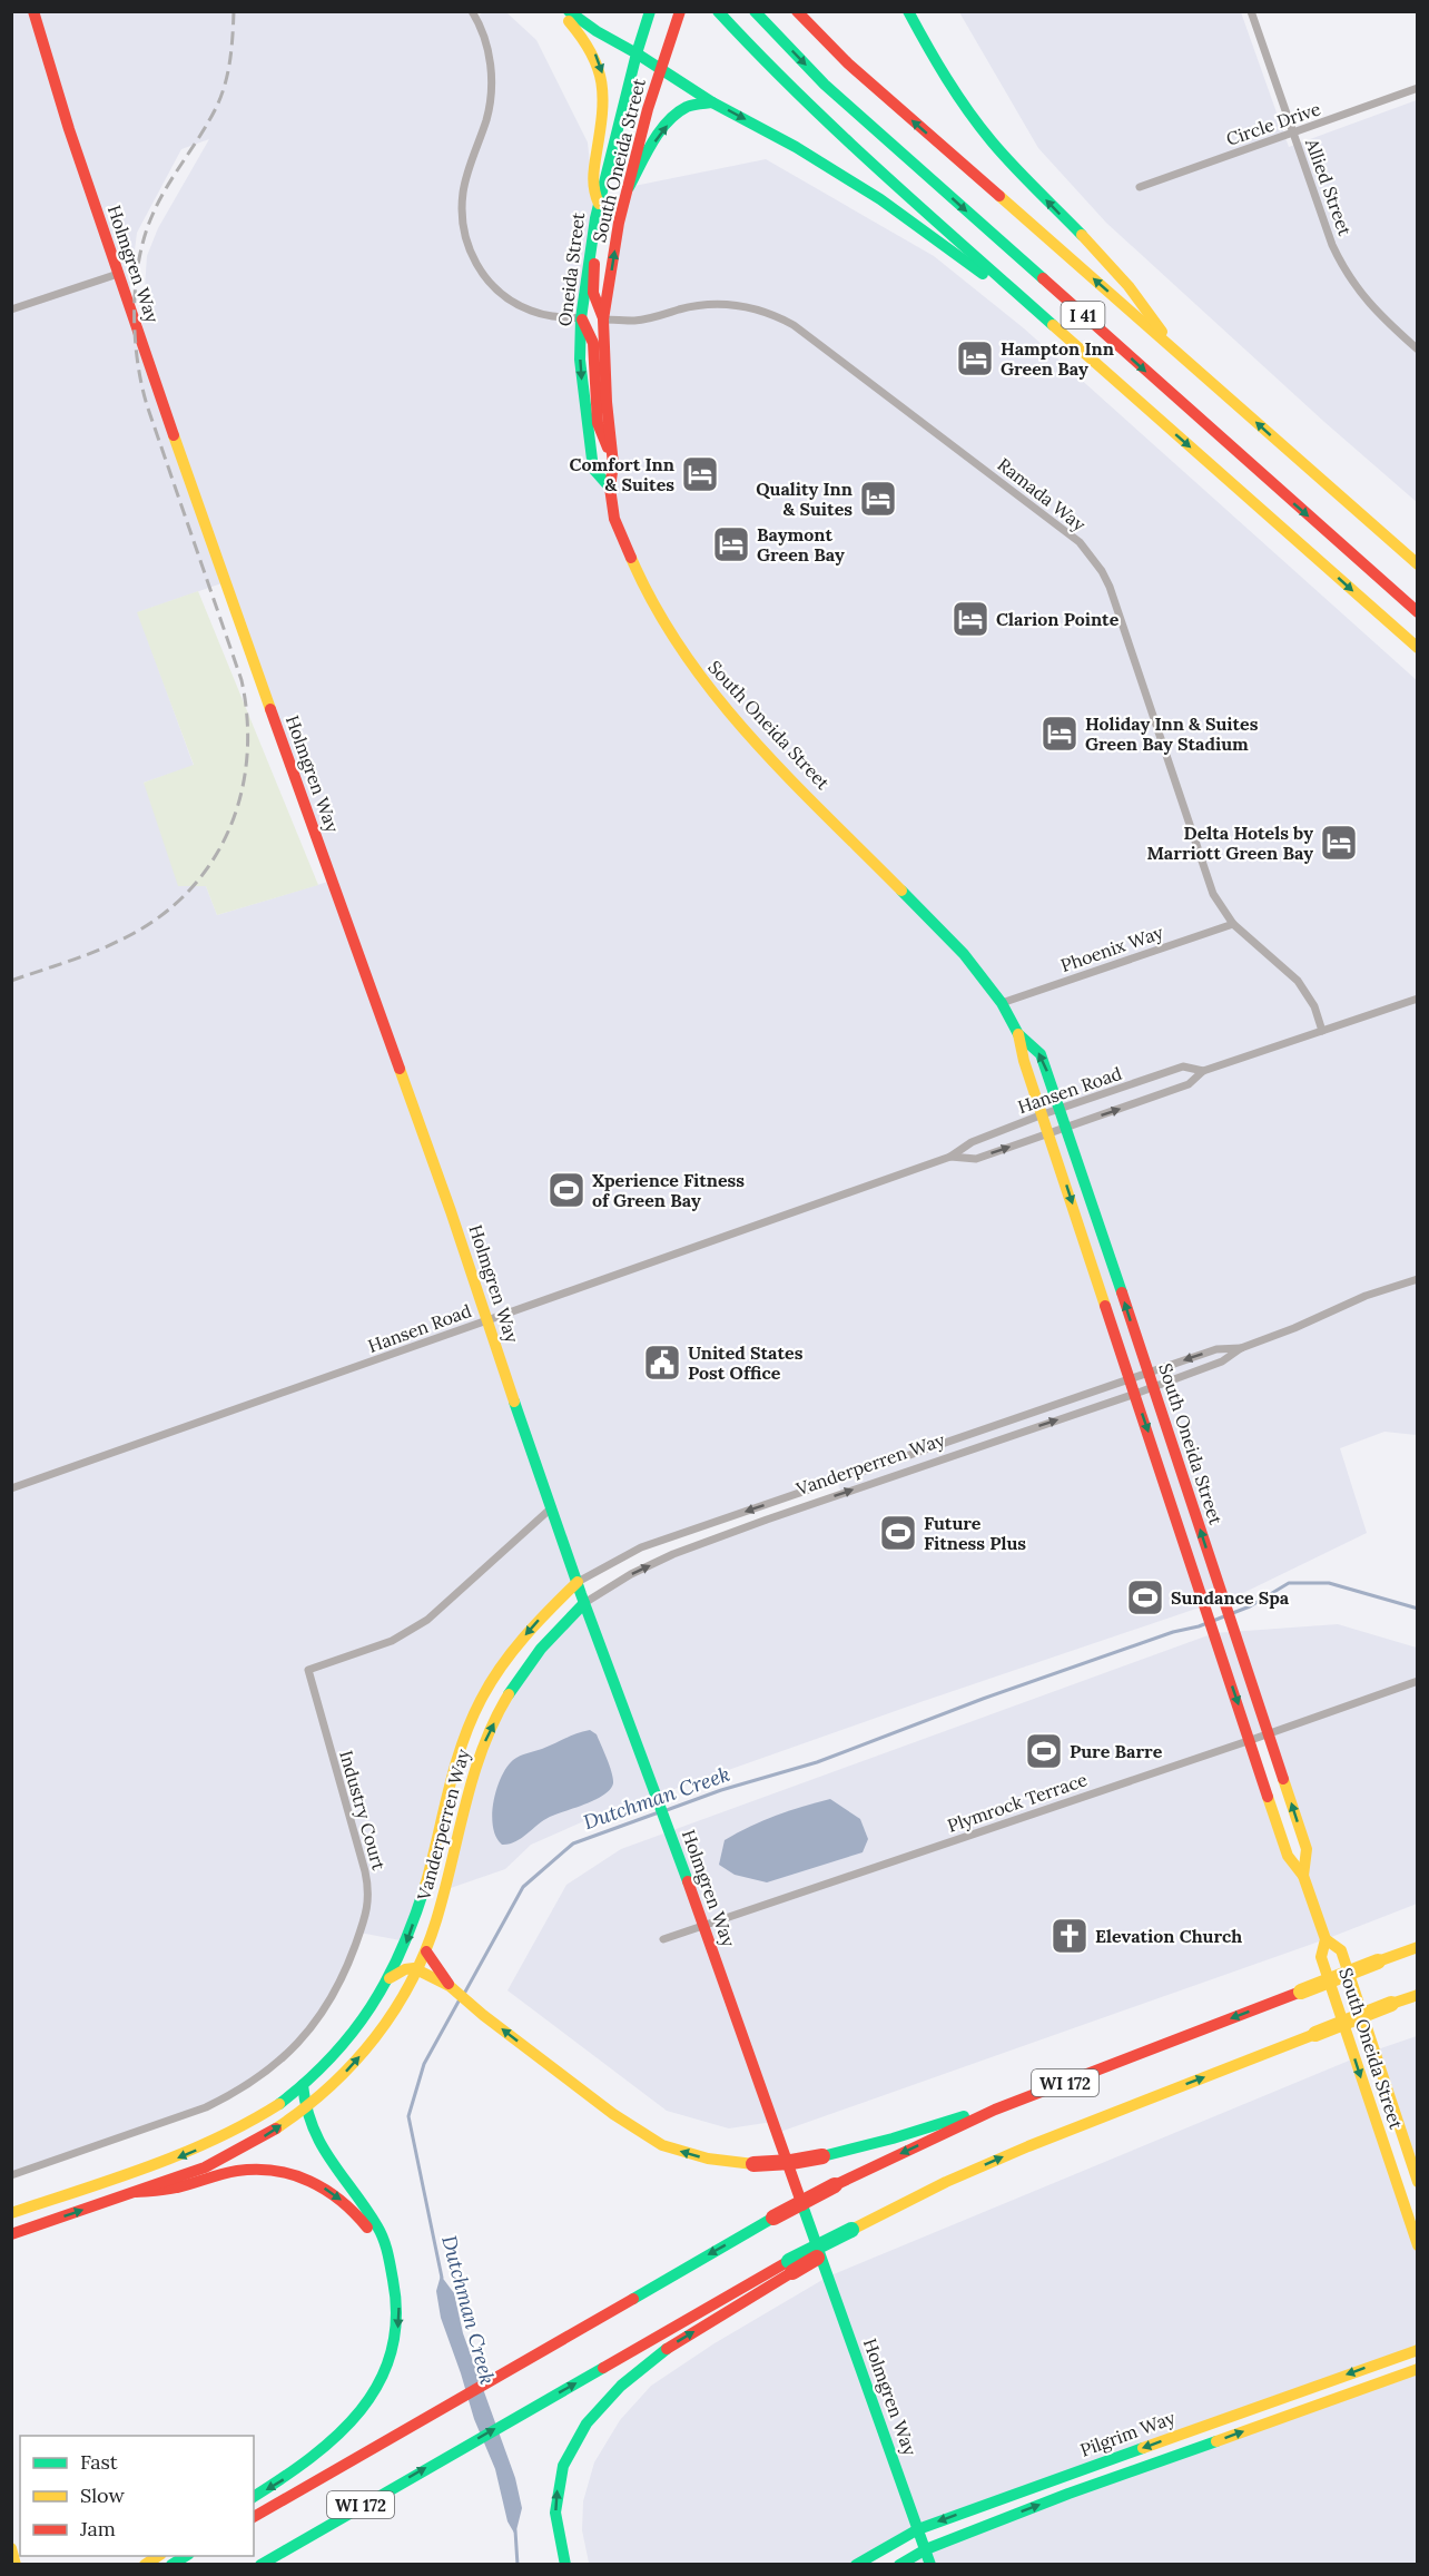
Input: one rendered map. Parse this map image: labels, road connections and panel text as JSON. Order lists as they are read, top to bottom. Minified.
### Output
{"streets":{"main road":["South Oneida Street","Holmgren Way","Oneida Street","I 41","Vanderperren Way","WI 172","Pilgrim Way"],"street":["Circle Drive","Allied Street","Ramada Way","Phoenix Way","Hansen Road","Plymrock Terrace","Industry Court"]},"crossings":[["Circle Drive","Allied Street"],["South Oneida Street","Oneida Street"],["South Oneida Street","Ramada Way"],["South Oneida Street","Phoenix Way"],["South Oneida Street","Hansen Road"],["South Oneida Street","Vanderperren Way"],["South Oneida Street","Plymrock Terrace"],["Holmgren Way","Hansen Road"],["Holmgren Way","Vanderperren Way"],["Holmgren Way","Plymrock Terrace"],["Holmgren Way","Industry Court"],["Holmgren Way","Pilgrim Way"],["Ramada Way","Phoenix Way"],["Ramada Way","Hansen Road"]],"water":["Dutchman Creek"],"places":{"hotel":["Hampton Inn Green Bay","Comfort Inn & Suites","Quality Inn & Suites","Baymont Green Bay","Clarion Pointe","Holiday Inn & Suites Green Bay Stadium","Delta Hotels by Marriott Green Bay"],"sports":["Xperience Fitness of Green Bay","Future Fitness Plus","Sundance Spa","Pure Barre"],"public building":["United States Post Office"],"church":["Elevation Church"]},"legend":["Fast","Slow","Jam"]}
